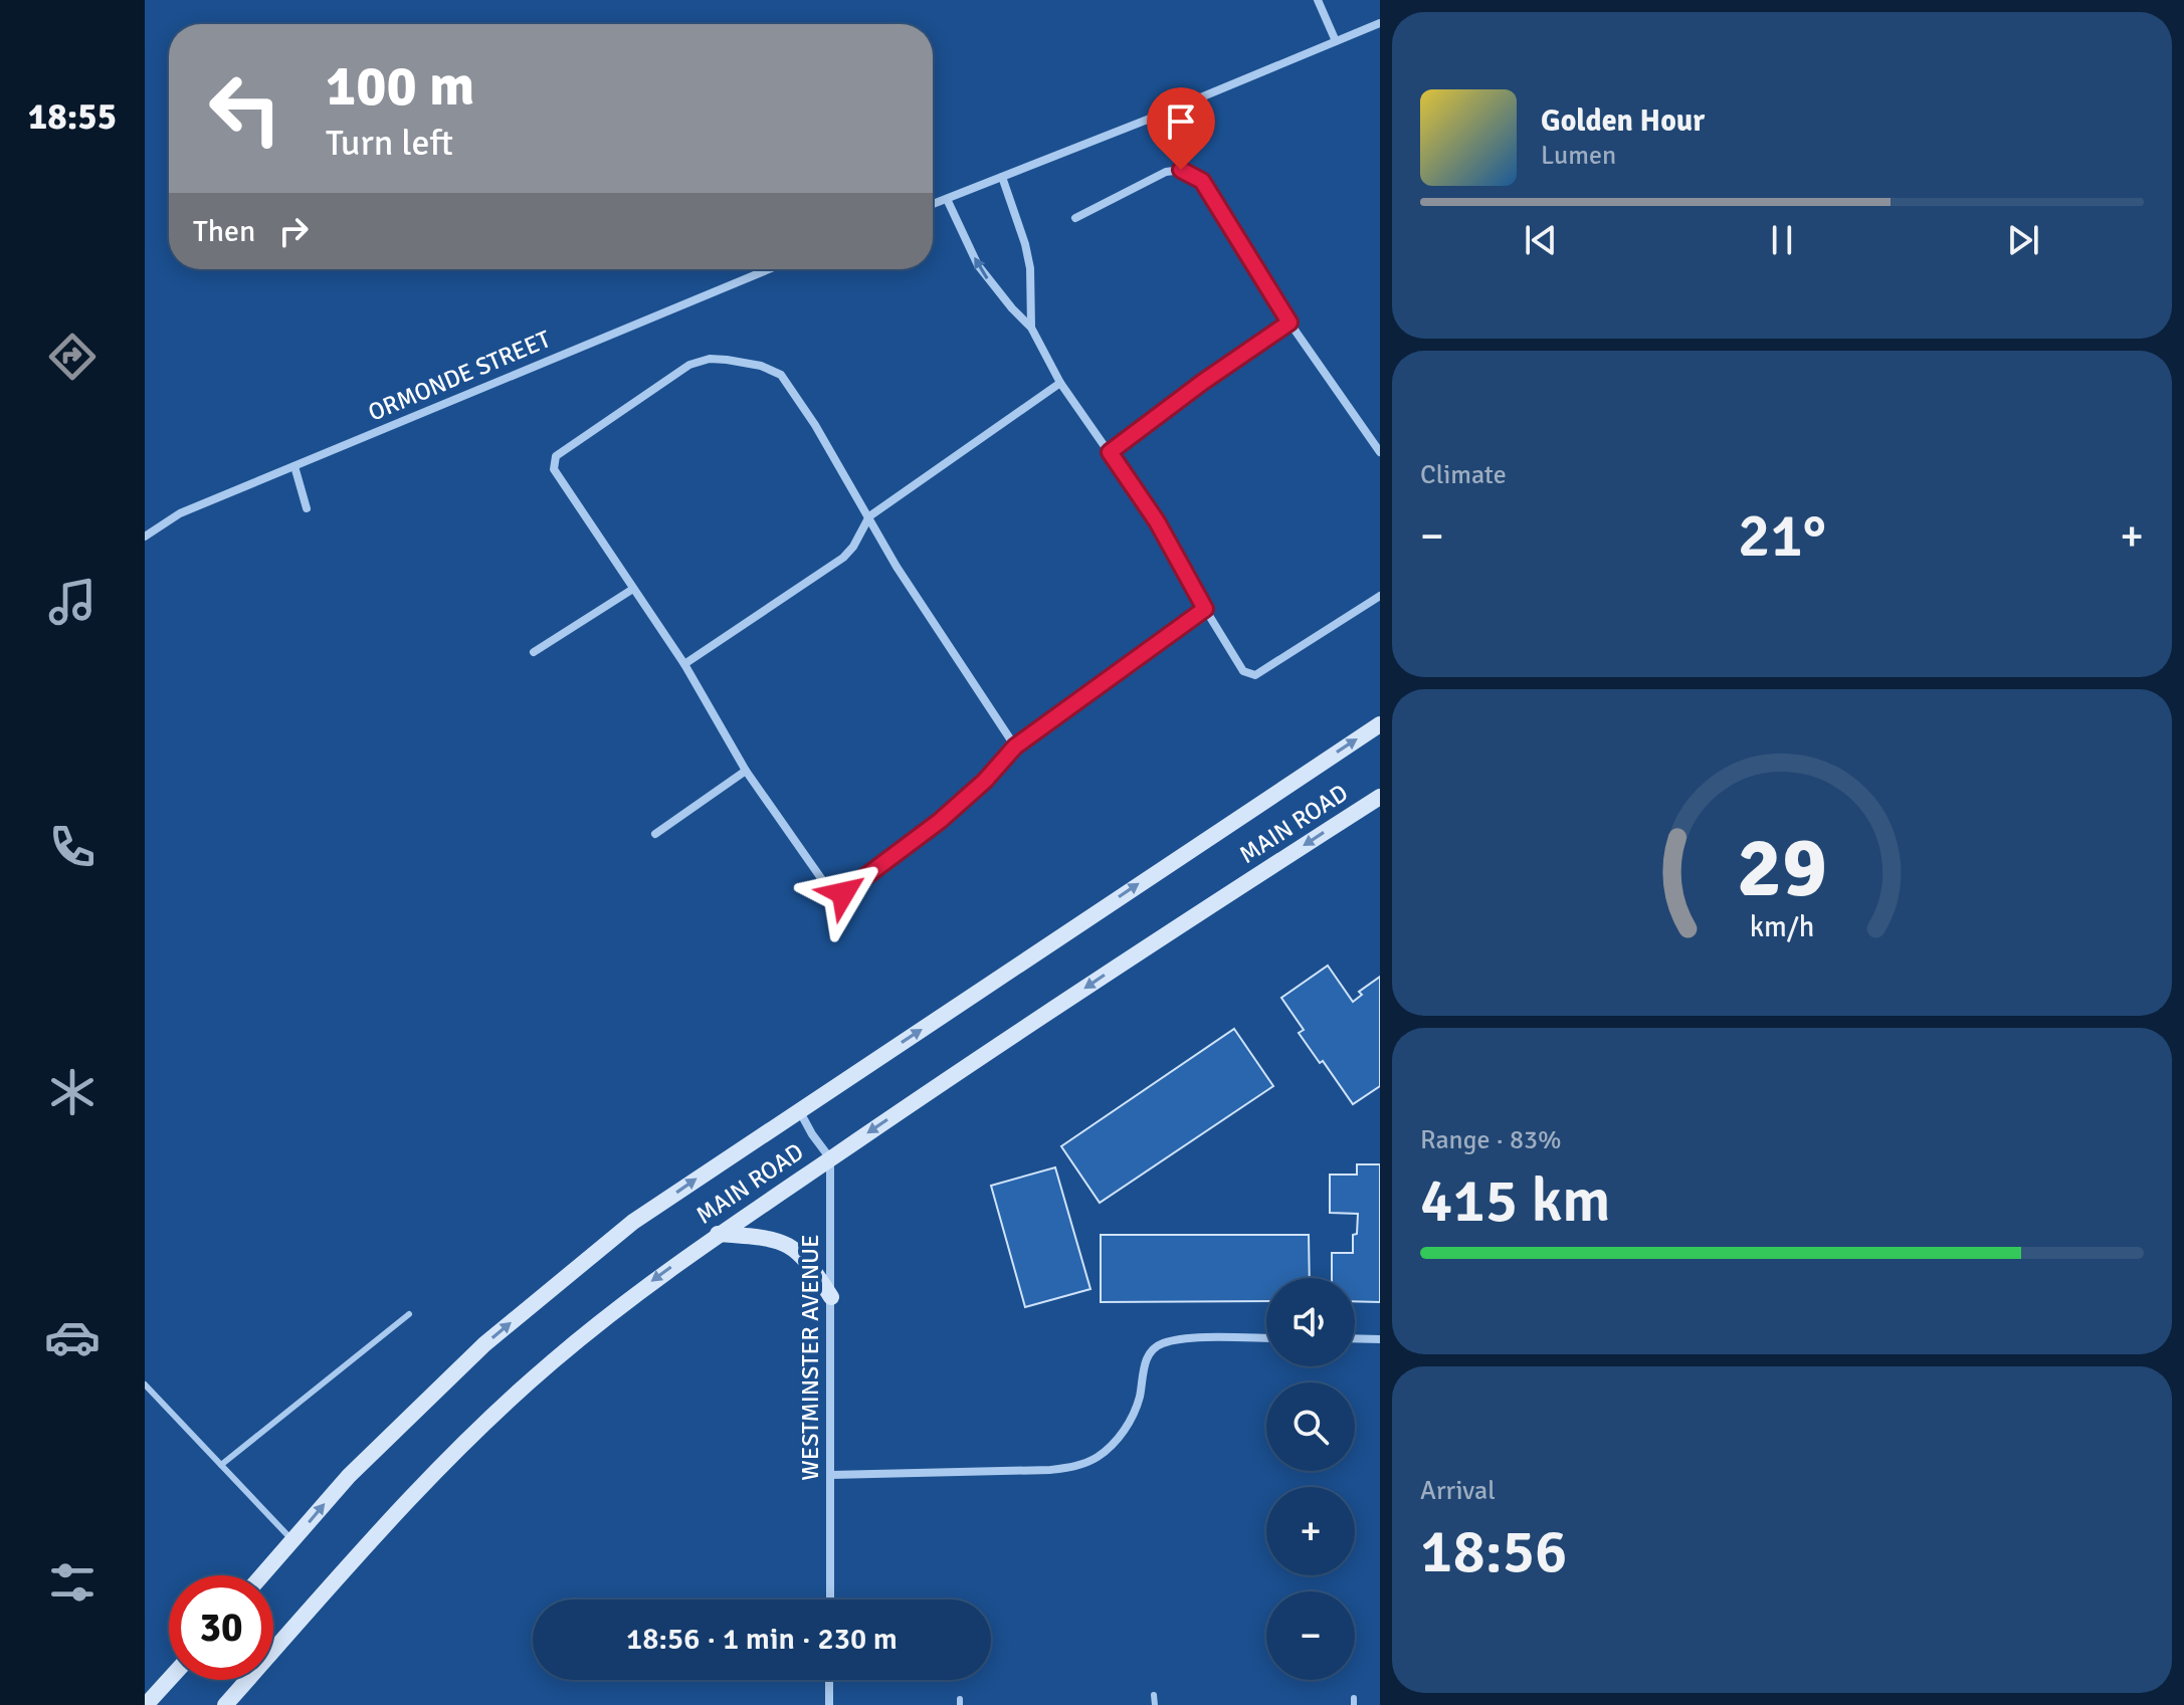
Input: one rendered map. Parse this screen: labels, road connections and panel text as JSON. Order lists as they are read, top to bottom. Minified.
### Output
{"streets":{"main road":["MAIN ROAD"],"street":["ORMONDE STREET","WESTMINSTER AVENUE"]},"crossings":[["MAIN ROAD","WESTMINSTER AVENUE"]],"page":{"tabs":"18:55","turn":["100 m","Turn left"],"song":["Golden Hour","Lumen"],"then":"Then","tile":["Climate",["Range · 83%","415 km"],["Arrival","18:56"]],"heat":["−","21°","+"],"map_buttons":["+","−"],"limit":"30","trip":"18:56 · 1 min · 230 m","gauge":["29","km/h"]}}
